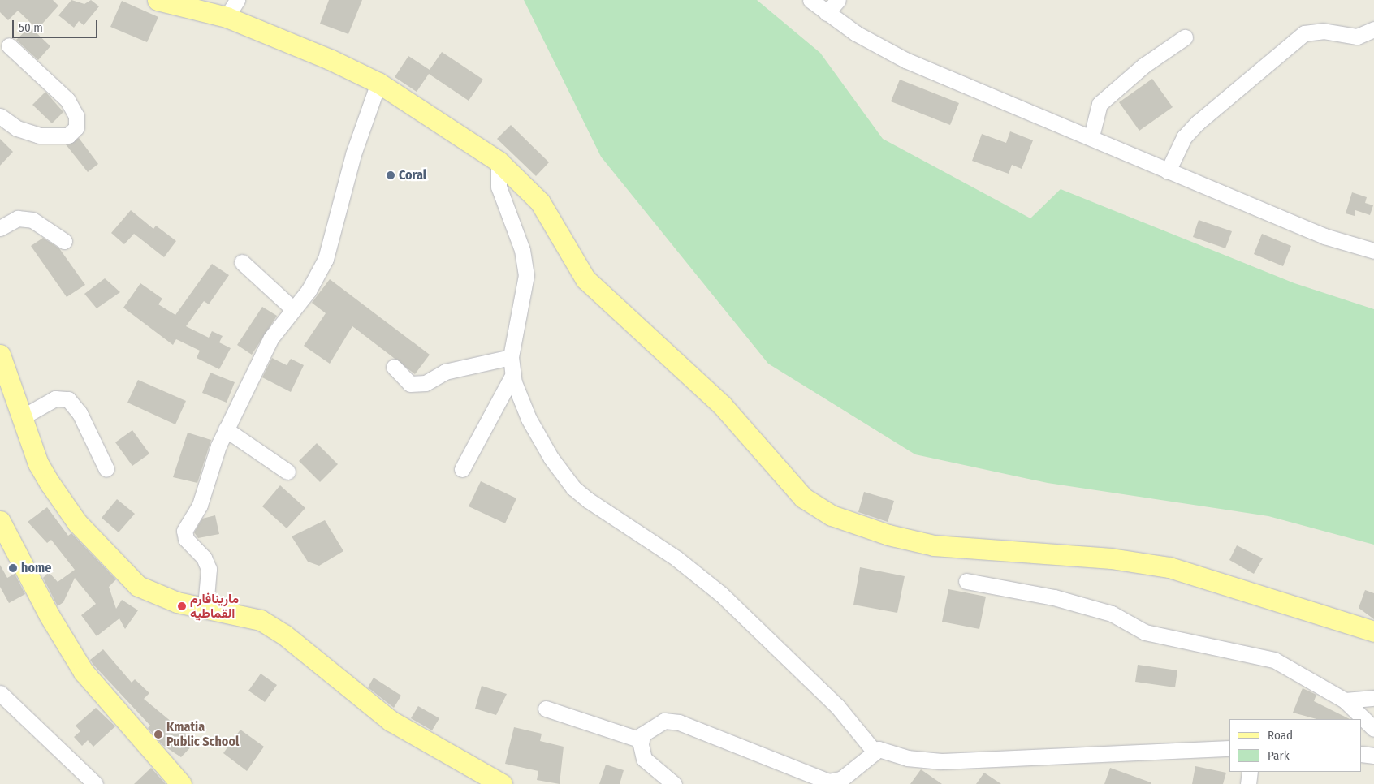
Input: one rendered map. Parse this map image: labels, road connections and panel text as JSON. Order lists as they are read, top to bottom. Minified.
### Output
{"places":["Coral","home","مارينافارم القماطيه","Kmatia Public School"],"legend":["Road","Park"],"scale_bar":"50 m"}
